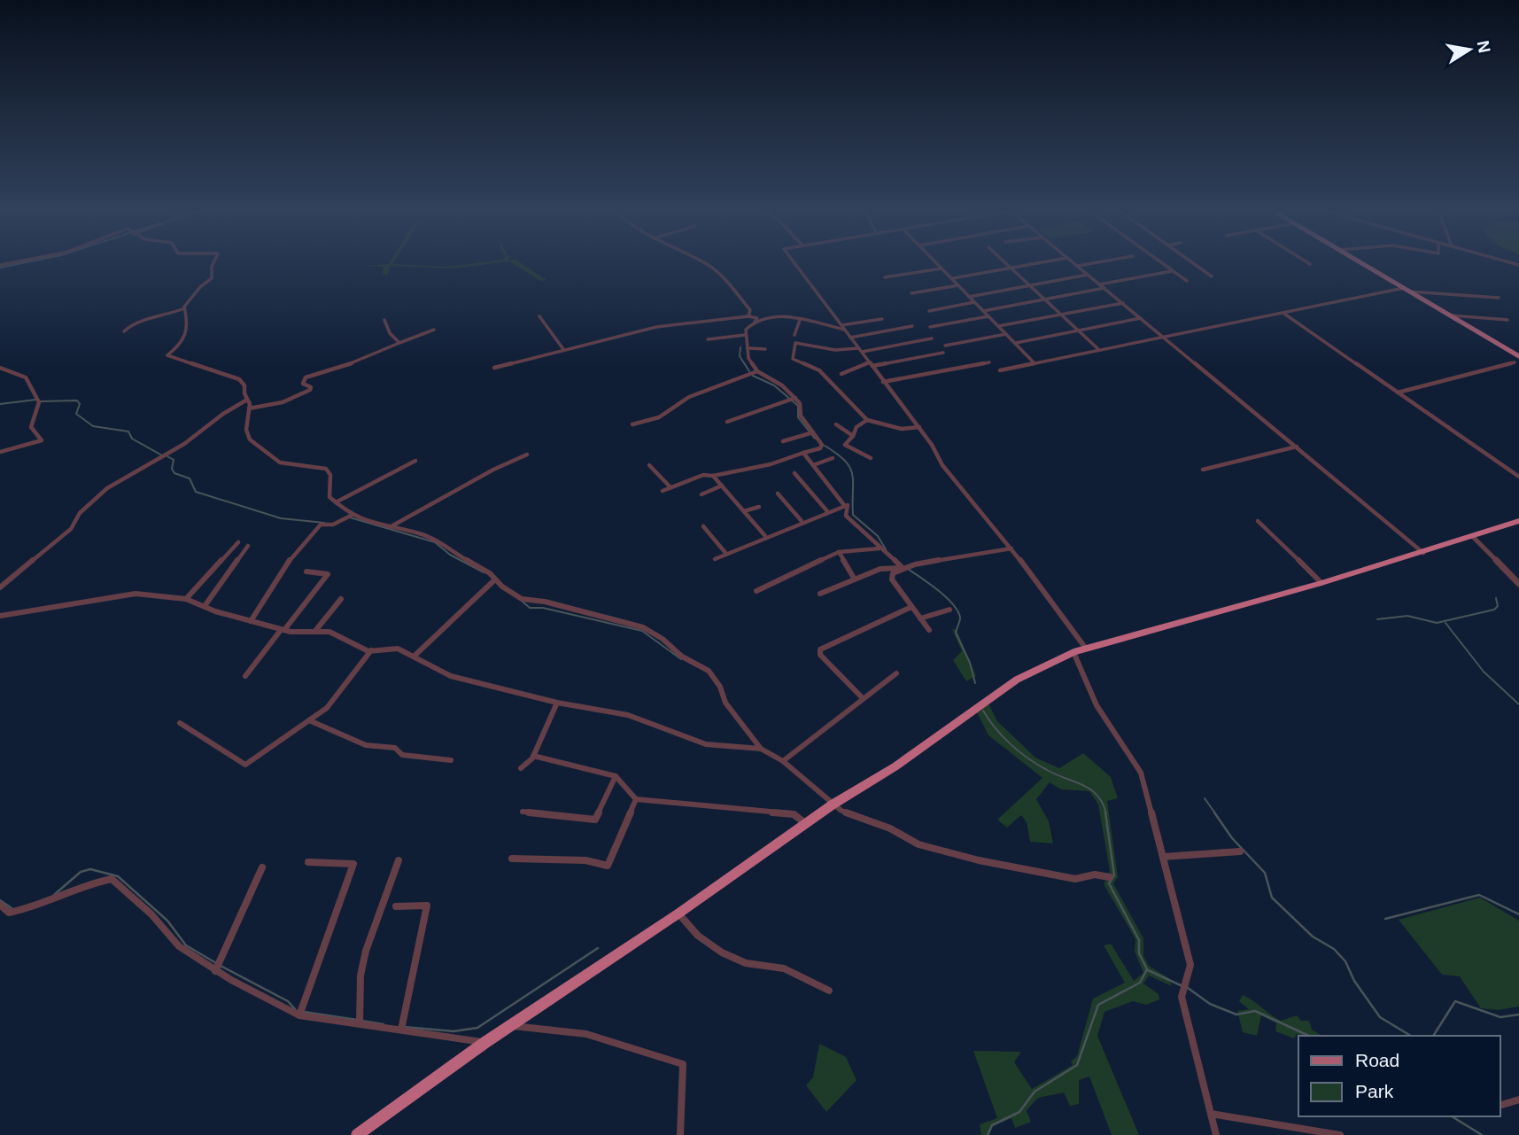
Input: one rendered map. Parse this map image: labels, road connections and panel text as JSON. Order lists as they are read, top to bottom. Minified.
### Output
{"legend":["Road","Park"],"north":"right"}
